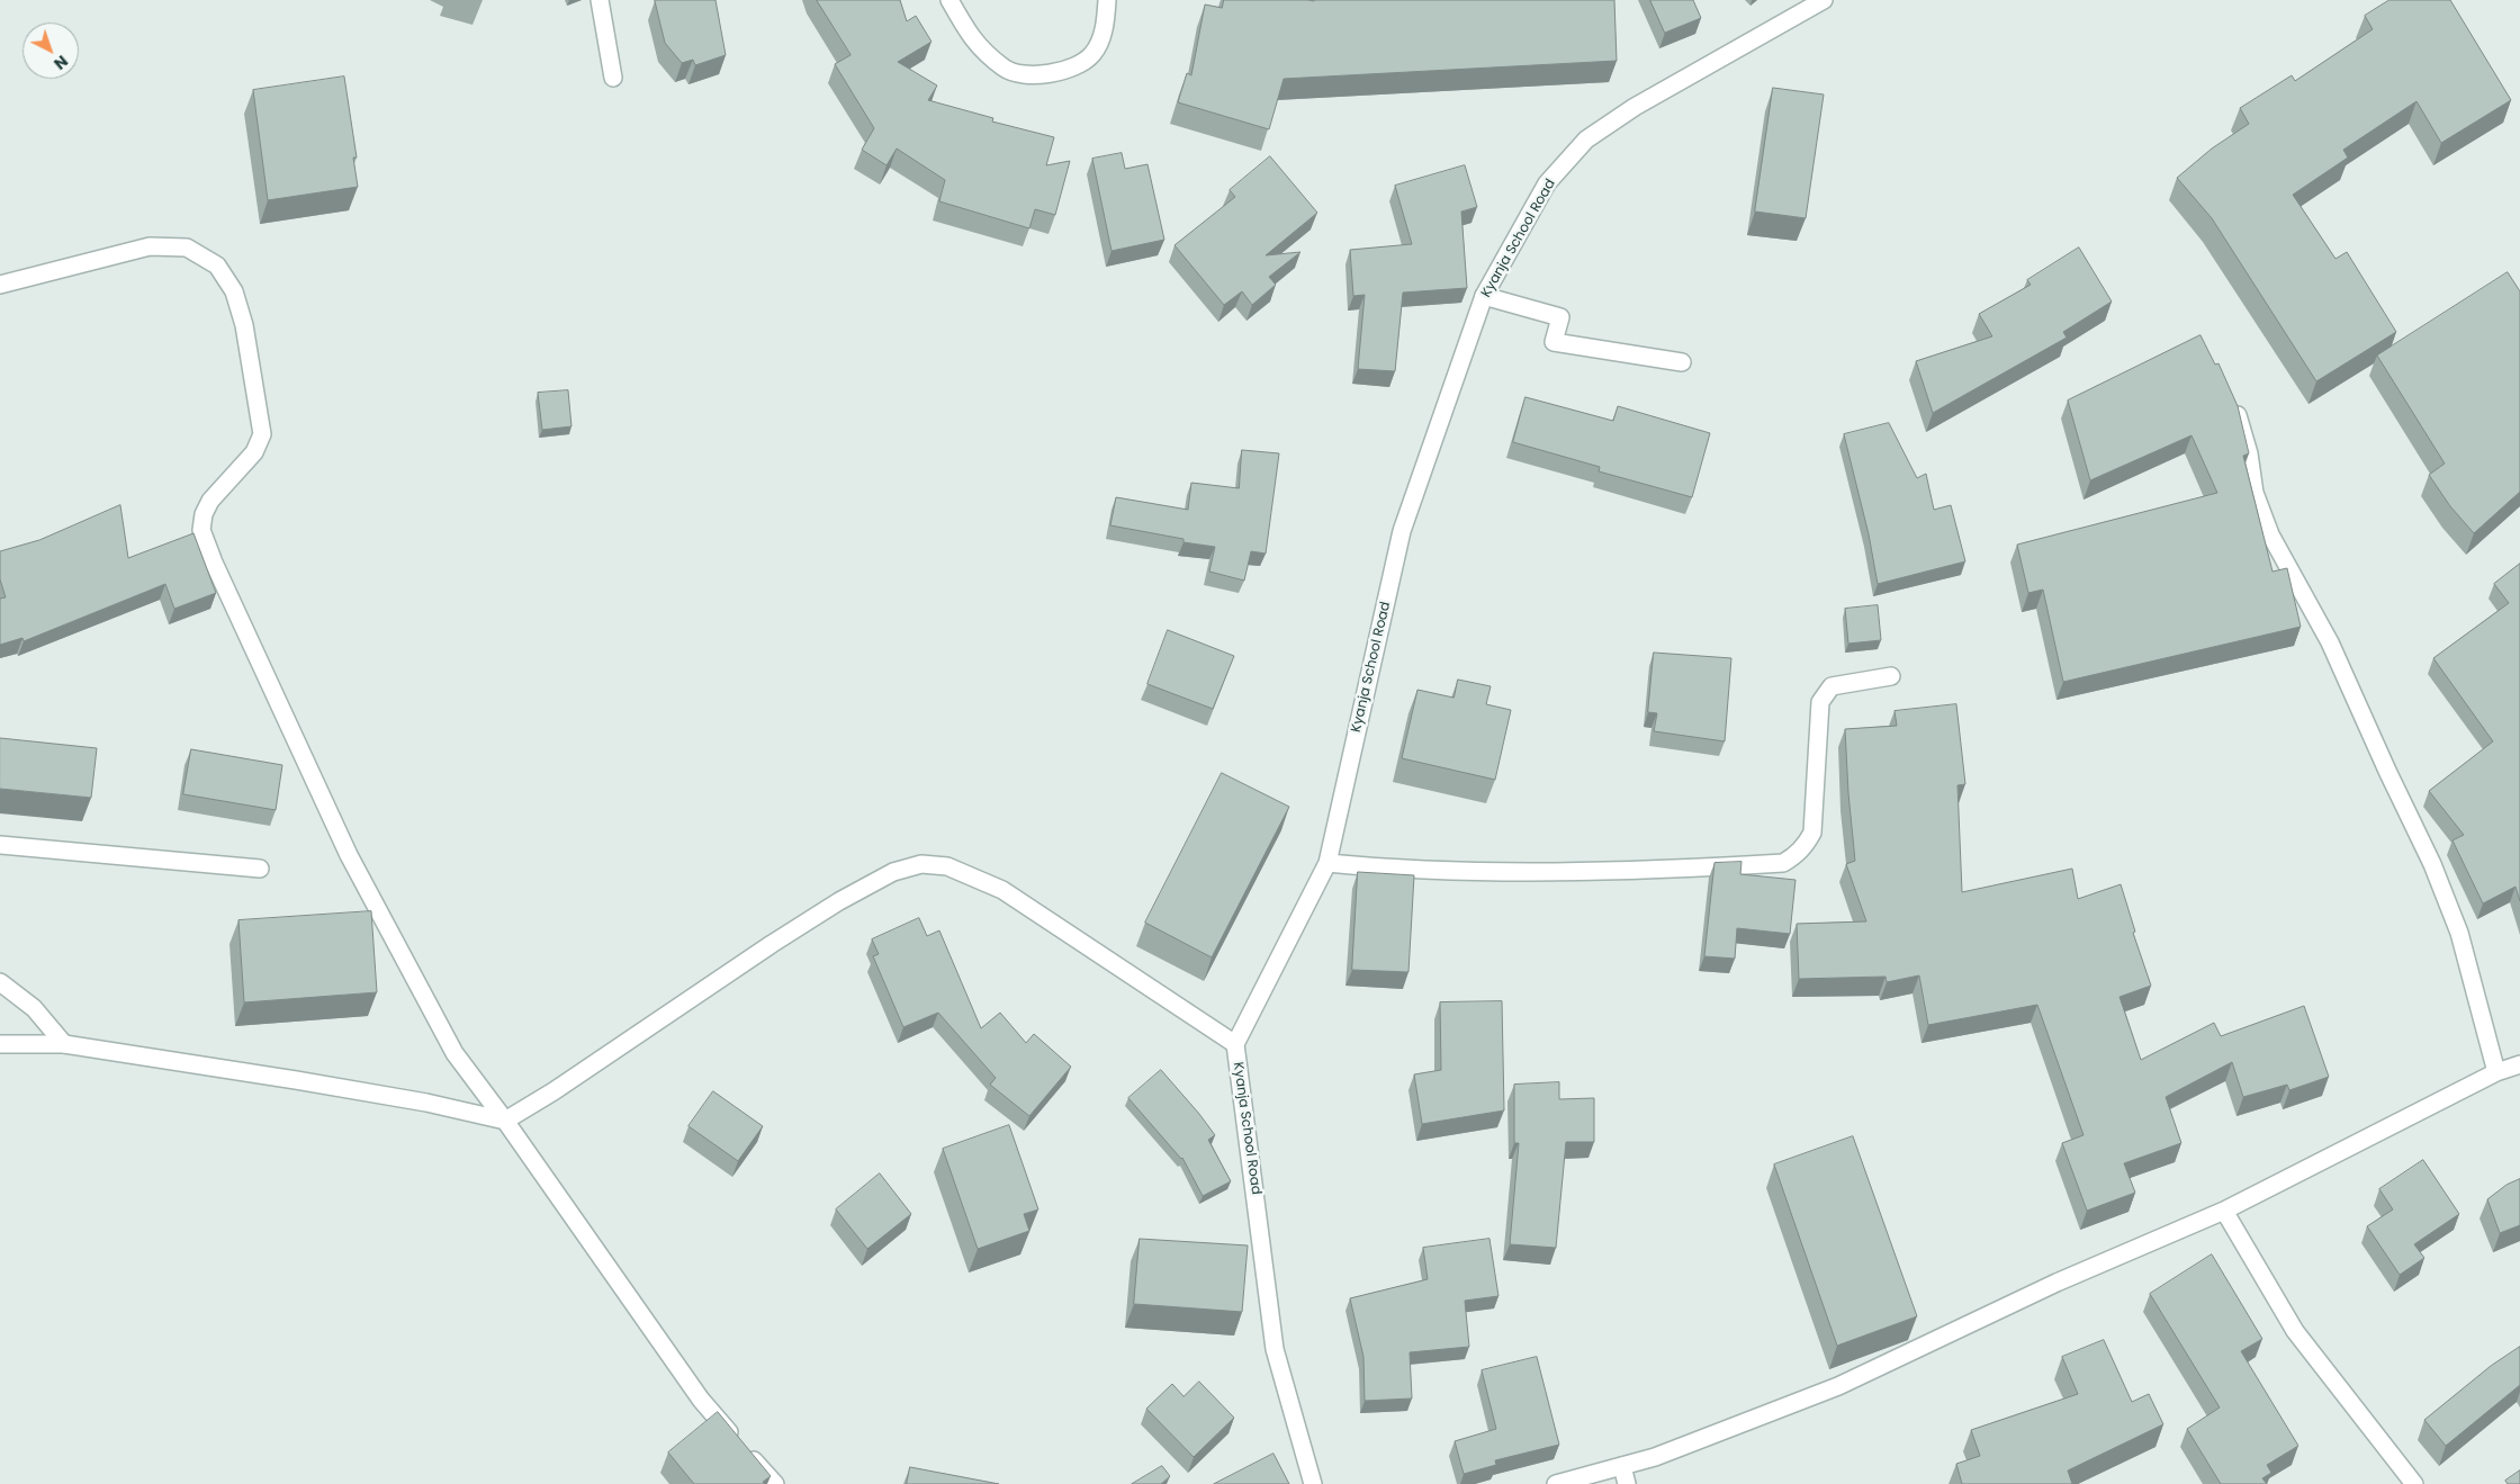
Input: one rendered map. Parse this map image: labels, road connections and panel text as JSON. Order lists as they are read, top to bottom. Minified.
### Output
{"streets":{"street":["Kyanja School Road"]},"north":"bottom right"}
